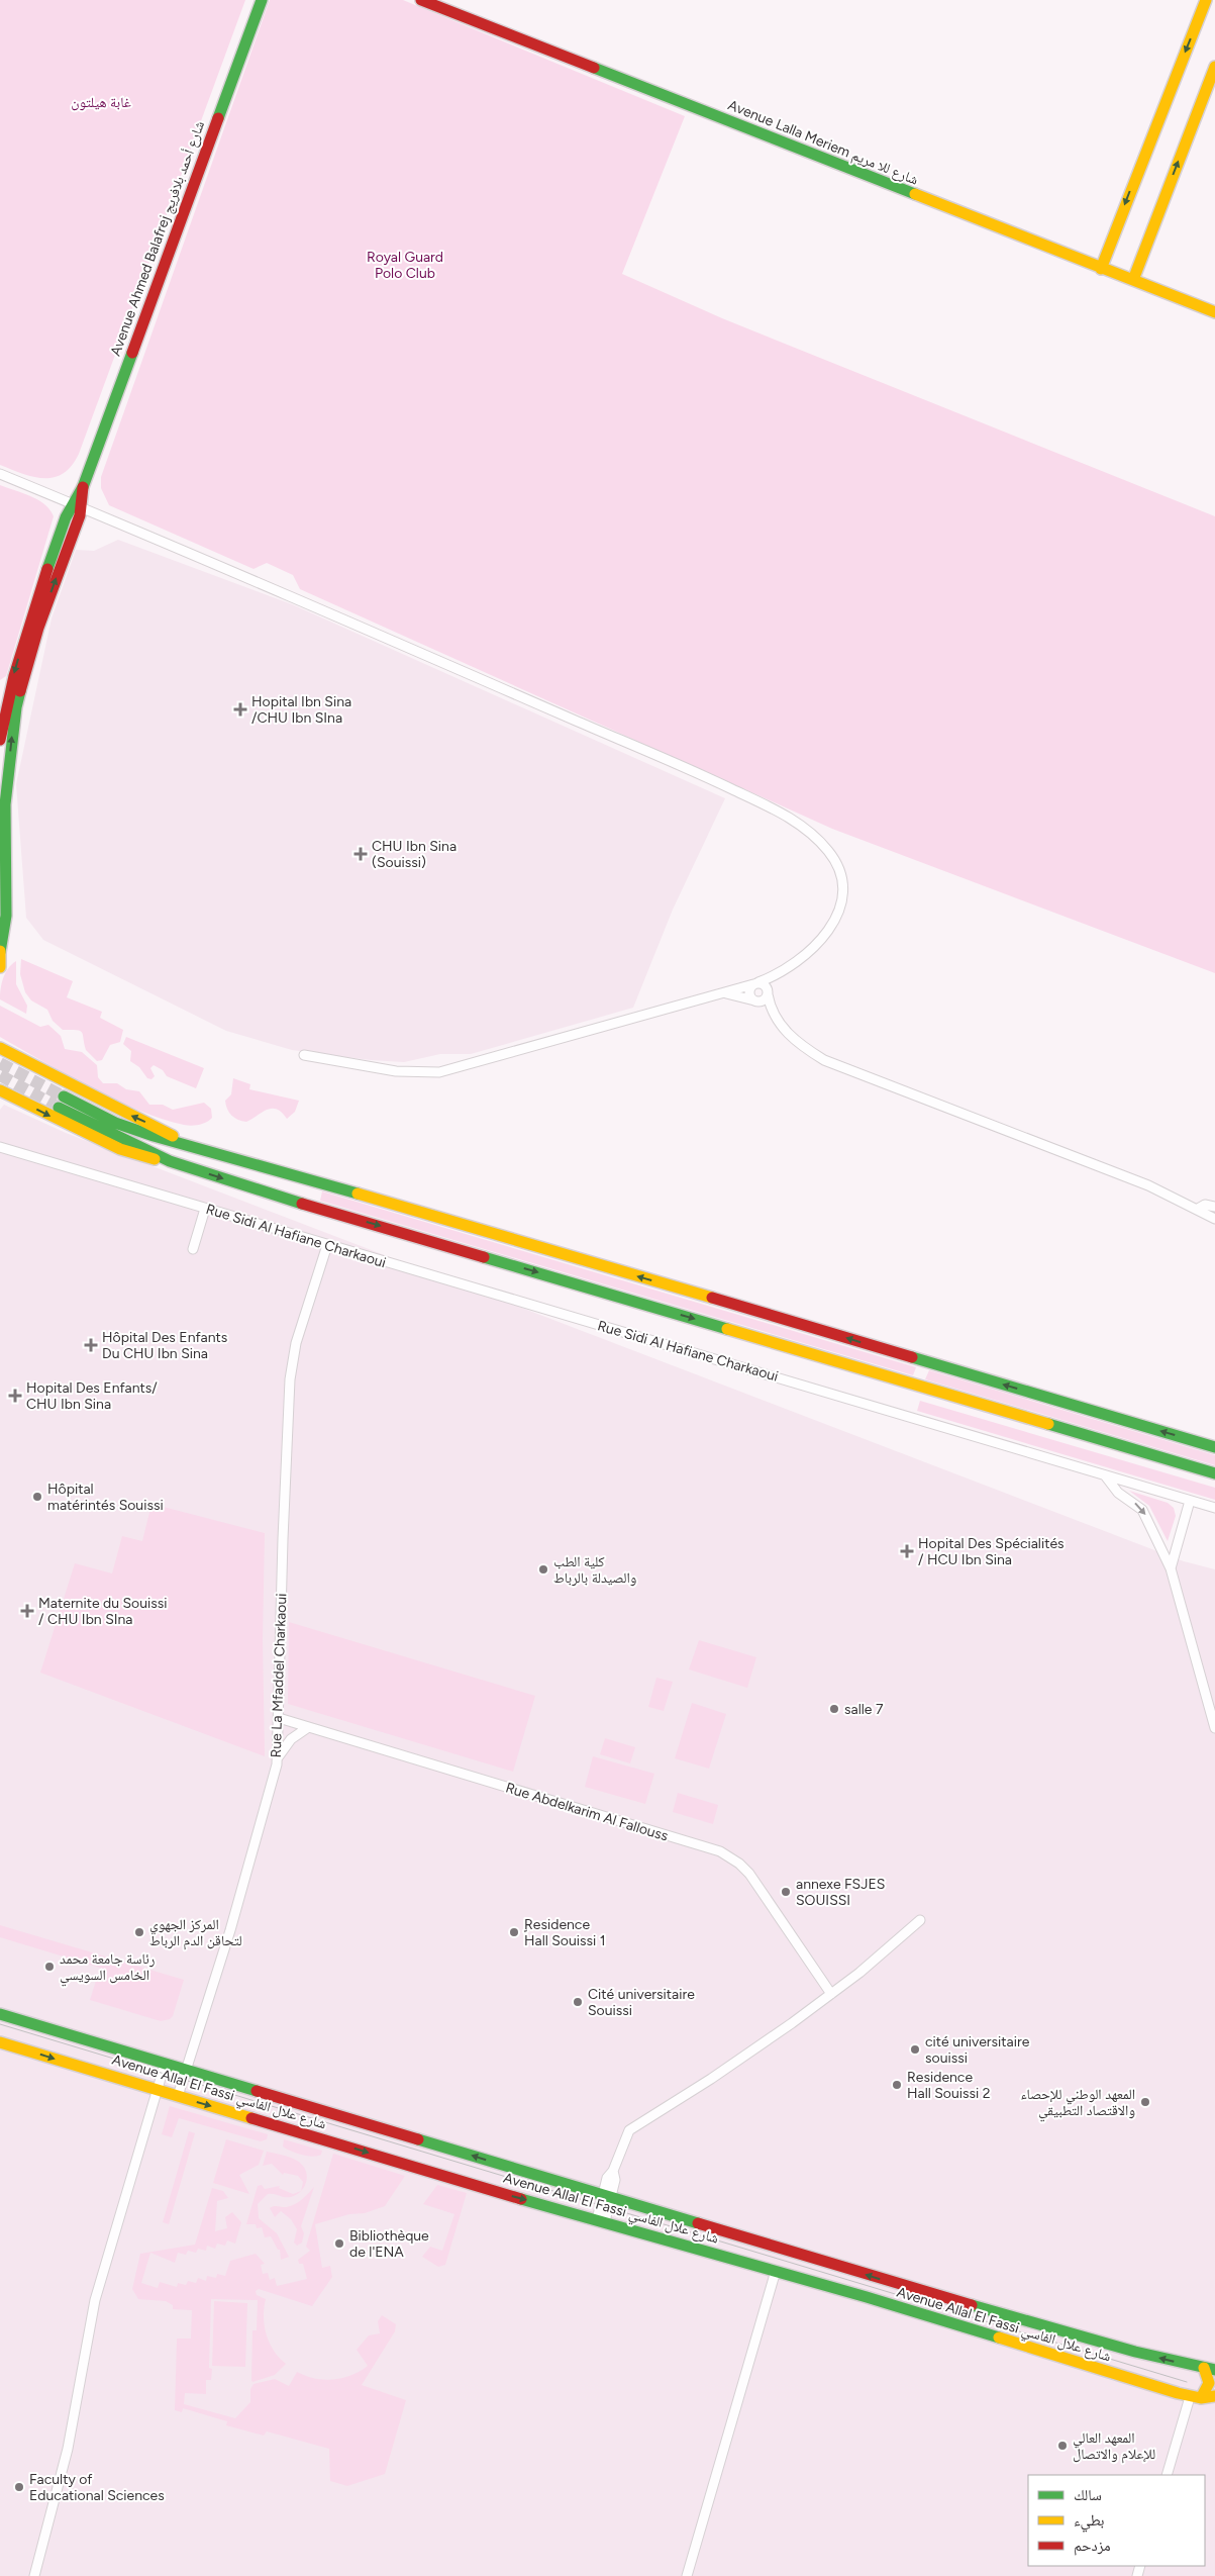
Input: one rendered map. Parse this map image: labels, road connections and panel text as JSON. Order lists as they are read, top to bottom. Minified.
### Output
{"streets":{"main road":["Avenue Lalla Meriem شارع للا مريم","Avenue Ahmed Balafrej شارع أحمد بلافريج","Avenue Allal El Fassi شارع علال الفاسي"],"street":["Rue Sidi Al Hafiane Charkaoui","Rue La Mfaddel Charkaoui","Rue Abdelkarim Al Fallouss"]},"crossings":[["Rue Sidi Al Hafiane Charkaoui","Rue La Mfaddel Charkaoui"],["Rue La Mfaddel Charkaoui","Rue Abdelkarim Al Fallouss"],["Rue La Mfaddel Charkaoui","Avenue Allal El Fassi شارع علال الفاسي"]],"parks":["غابة هيلتون","Royal Guard Polo Club"],"places":{"health":["Hopital Ibn Sina /CHU Ibn SIna","CHU Ibn Sina (Souissi)","Hôpital Des Enfants Du CHU Ibn Sina","Hopital Des Enfants/ CHU Ibn Sina","Hopital Des Spécialités / HCU Ibn Sina","Maternite du Souissi / CHU Ibn SIna"],"other":["Hôpital matérintés Souissi","كلية الطب والصيدلة بالرباط","salle 7","annexe FSJES SOUISSI","المركز الجهوي لتحاقن الدم الرباط","ٍResidence Hall Souissi 1","رئاسة جامعة محمد الخامس السويسي","Cité universitaire Souissi","cité universitaire souissi","Residence Hall Souissi 2","المعهد الوطني للإحصاء والاقتصاد التطبيقي","Bibliothèque de l'ENA","المعهد العالي للإعلام والاتصال","Faculty of Educational Sciences"]},"legend":["سالك","بطيء","مزدحم"]}
